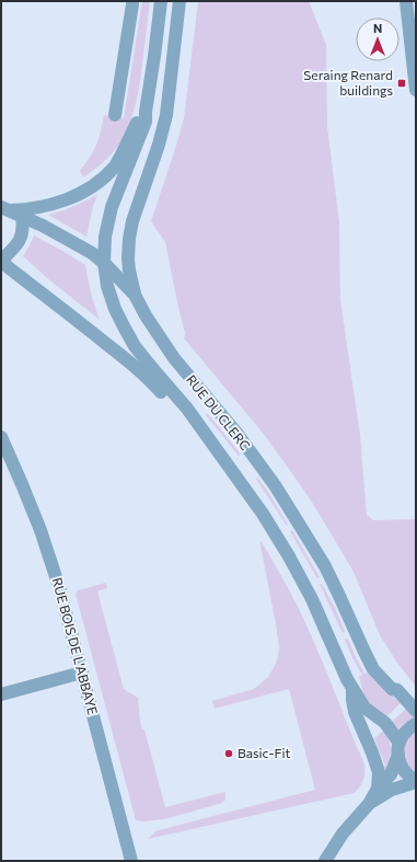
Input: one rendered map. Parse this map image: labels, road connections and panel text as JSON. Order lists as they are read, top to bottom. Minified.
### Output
{"streets":{"street":["RUE DU CLERC","RUE BOIS DE L'ABBAYE"]},"places":{"transit":["Seraing Renard buildings"],"other":["Basic-Fit"]},"north":"top"}
